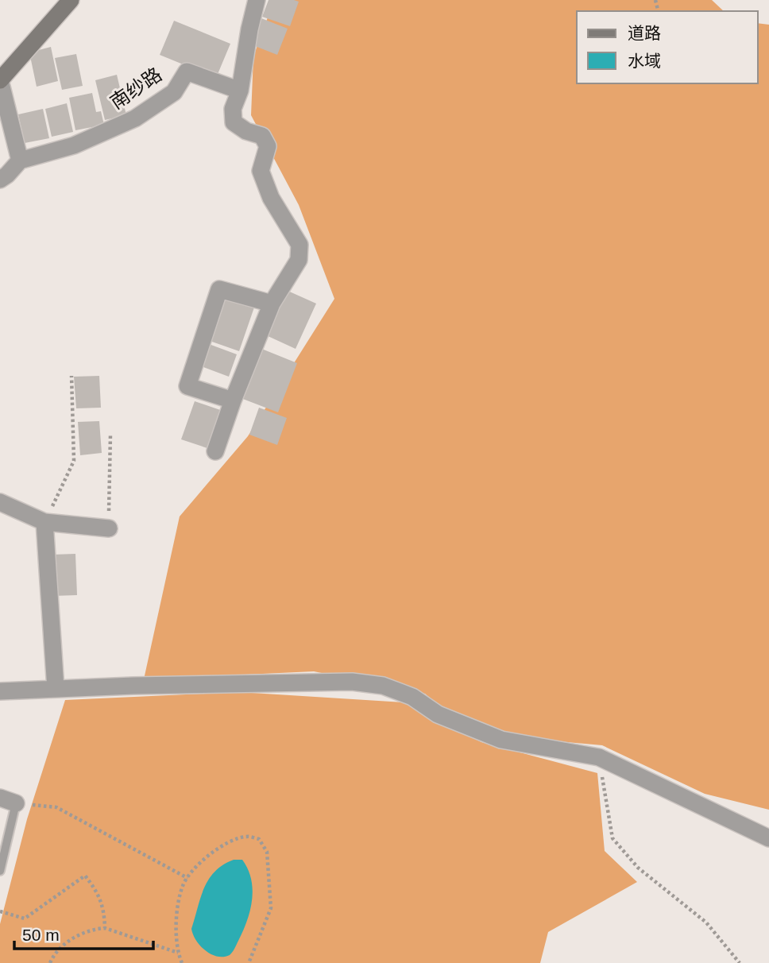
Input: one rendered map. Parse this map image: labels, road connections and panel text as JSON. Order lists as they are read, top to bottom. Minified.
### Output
{"streets":{"street":["南纱路"]},"legend":["道路","水域"],"scale_bar":"50 m"}
